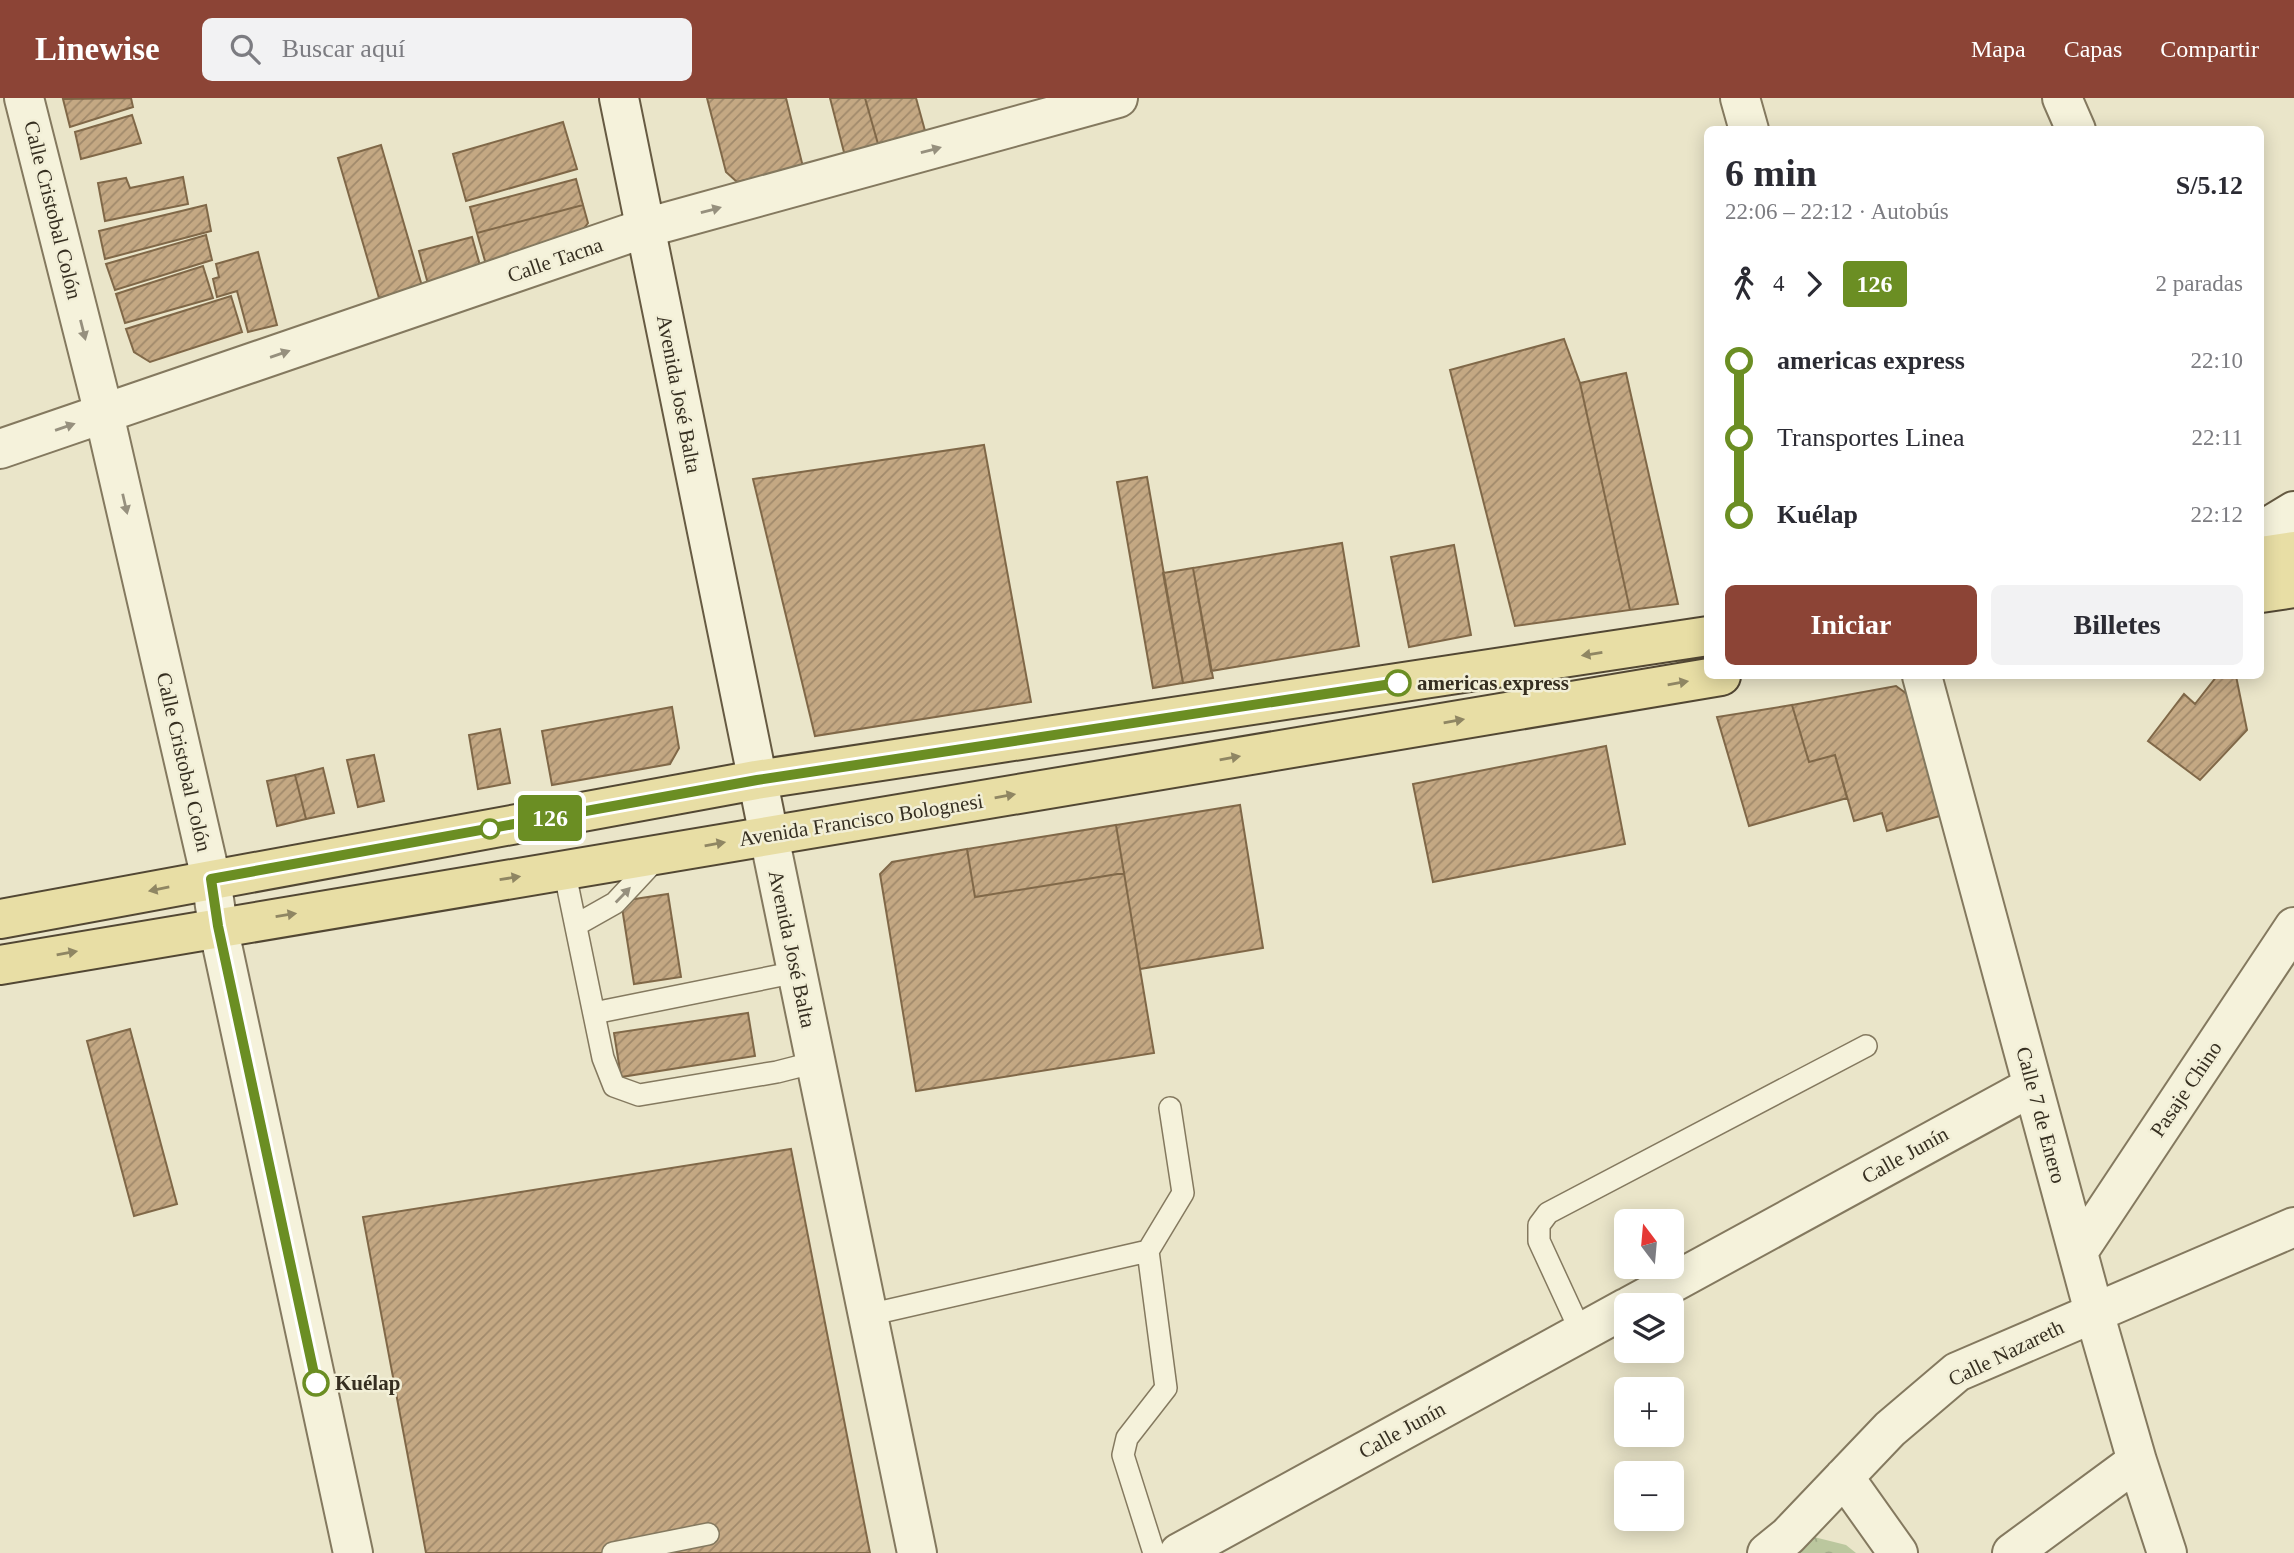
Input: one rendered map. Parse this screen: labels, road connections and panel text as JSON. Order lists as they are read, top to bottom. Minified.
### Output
{"streets":{"main road":["Avenida Francisco Bolognesi"],"street":["Calle Cristobal Colón","Calle Tacna","Avenida José Balta","Pasaje Chino","Calle 7 de Enero","Calle Junín","Calle Nazareth"]},"crossings":[["Calle Cristobal Colón","Calle Tacna"],["Calle Cristobal Colón","Avenida Francisco Bolognesi"],["Calle Tacna","Avenida José Balta"],["Avenida José Balta","Avenida Francisco Bolognesi"],["Pasaje Chino","Calle 7 de Enero"],["Calle 7 de Enero","Calle Junín"],["Calle 7 de Enero","Calle Nazareth"]],"one_way":["Calle Cristobal Colón","Calle Tacna"],"places":["americas express","Kuélap"],"lines":["bus line 126"],"north":"top","page":{"header":"Linewise","search":"Buscar aquí","nav":["Mapa","Capas","Compartir"],"on_map":"126","heading":["6 min","22:06 – 22:12 · Autobús","S/5.12"],"legs":["4","126","2 paradas"],"list":[{"name":"americas express","value":"22:10"},{"name":"Transportes Linea","value":"22:11"},{"name":"Kuélap","value":"22:12"}],"buttons":["Iniciar","Billetes"],"map_buttons":["+","−"]}}
